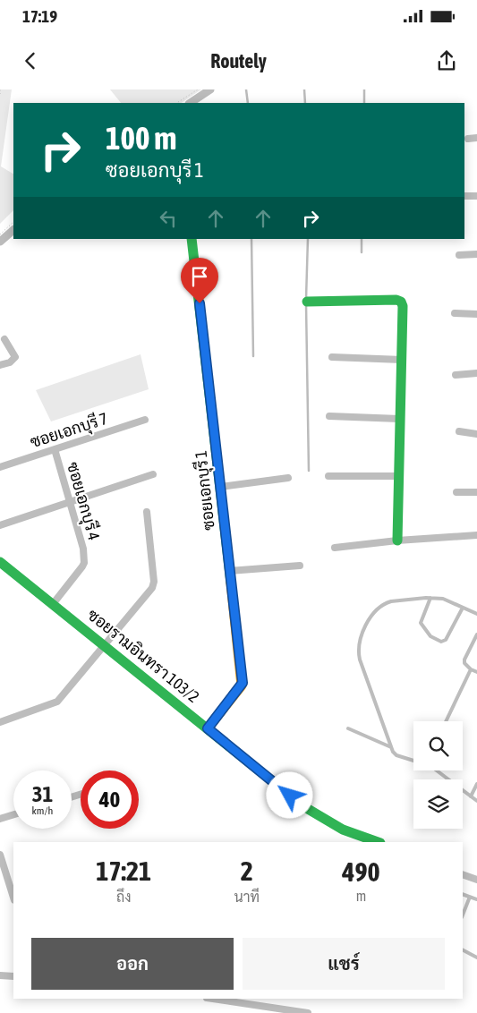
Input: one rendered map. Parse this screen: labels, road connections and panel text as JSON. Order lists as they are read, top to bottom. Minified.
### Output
{"streets":{"street":["ซอยเอกบุรี 7","ซอยเอกบุรี 1","ซอยเอกบุรี 4","ซอยรามอินทรา 103/2"]},"crossings":[["ซอยเอกบุรี 7","ซอยเอกบุรี 4"],["ซอยเอกบุรี 1","ซอยรามอินทรา 103/2"],["ซอยเอกบุรี 4","ซอยรามอินทรา 103/2"]],"page":{"status":"17:19","header":"Routely","turn":["100 m","ซอยเอกบุรี 1"],"speed":"31 km/h","limit":"40","eta":["17:21","ถึง","2","นาที","490","m"],"buttons":["ออก","แชร์"]}}
